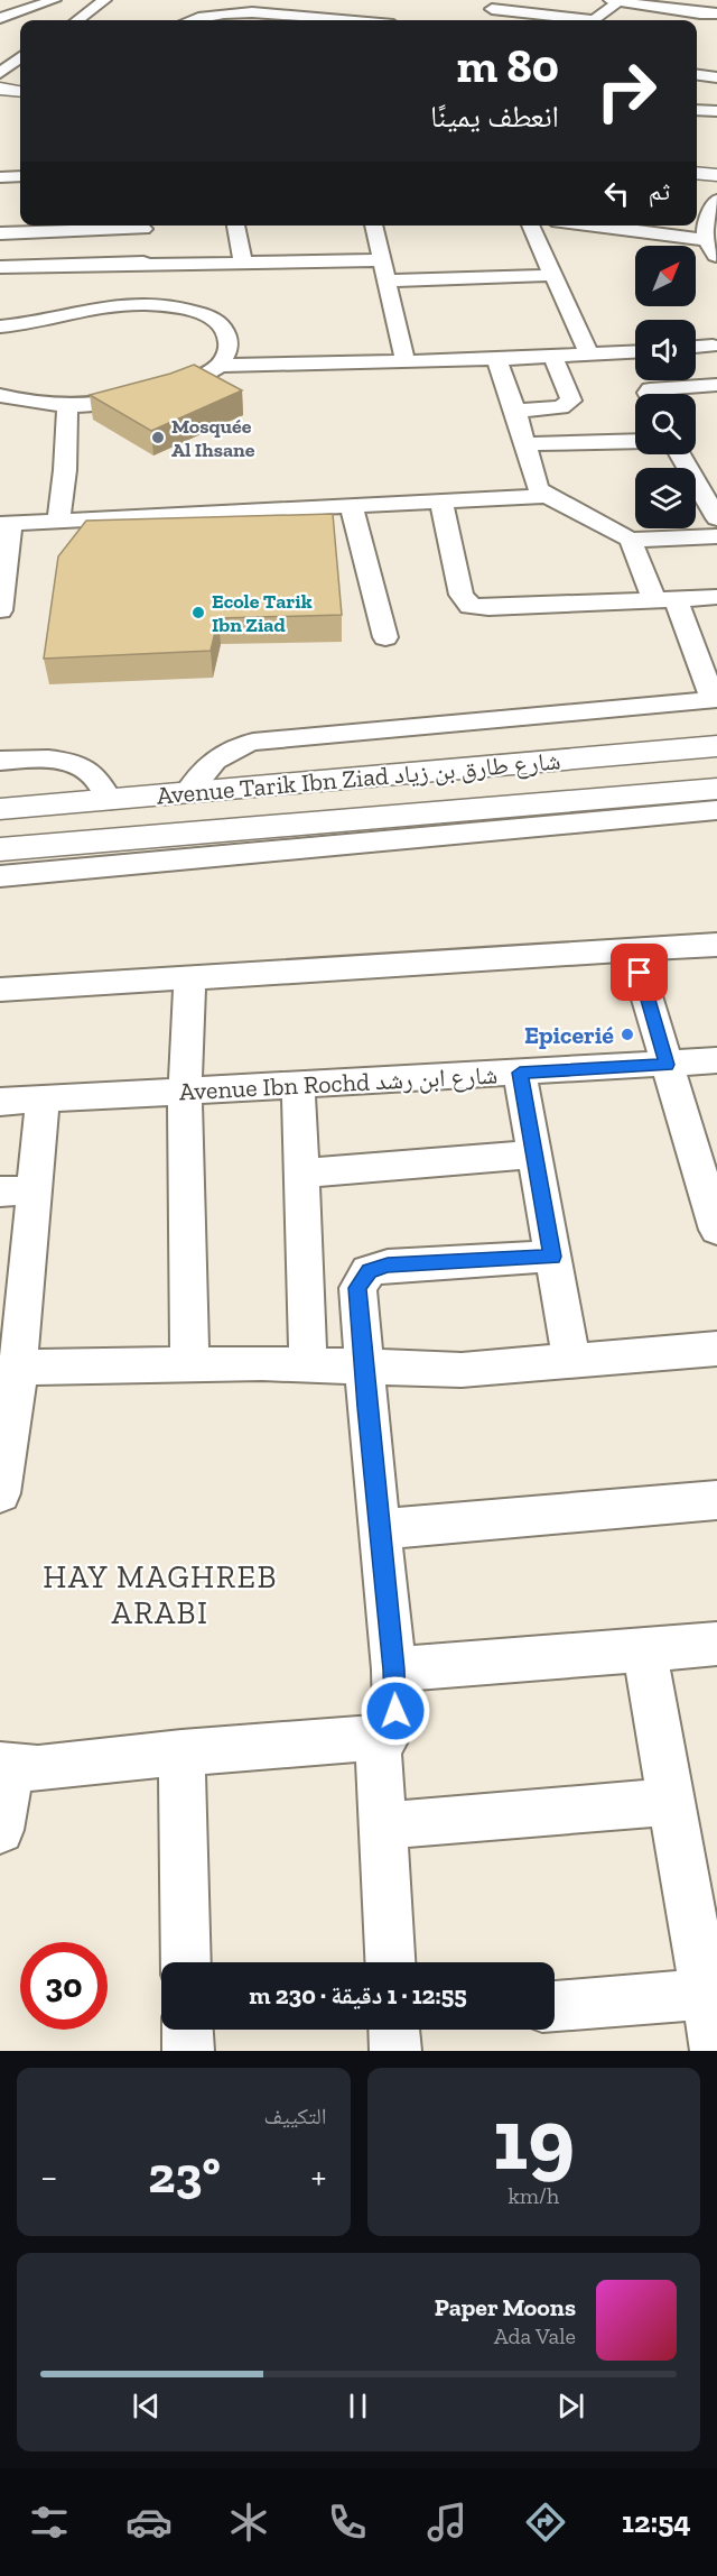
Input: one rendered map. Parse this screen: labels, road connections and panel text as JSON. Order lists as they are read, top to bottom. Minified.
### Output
{"streets":{"main road":["Avenue Tarik Ibn Ziad شارع طارق بن زياد"],"street":["Avenue Ibn Rochd شارع ابن رشد"]},"districts":["HAY MAGHREB ARABI"],"places":["Mosquée Al Ihsane","Ecole Tarik Ibn Ziad","Epicerié"],"north":"top right","page":{"turn":["80 m","انعطف يمينًا"],"then":"ثم","limit":"30","trip":"12:55 · 1 دقيقة · 230 m","tile":[["19","km/h"],"التكييف"],"heat":["−","23°","+"],"song":["Paper Moons","Ada Vale"],"tabs":"12:54"}}
